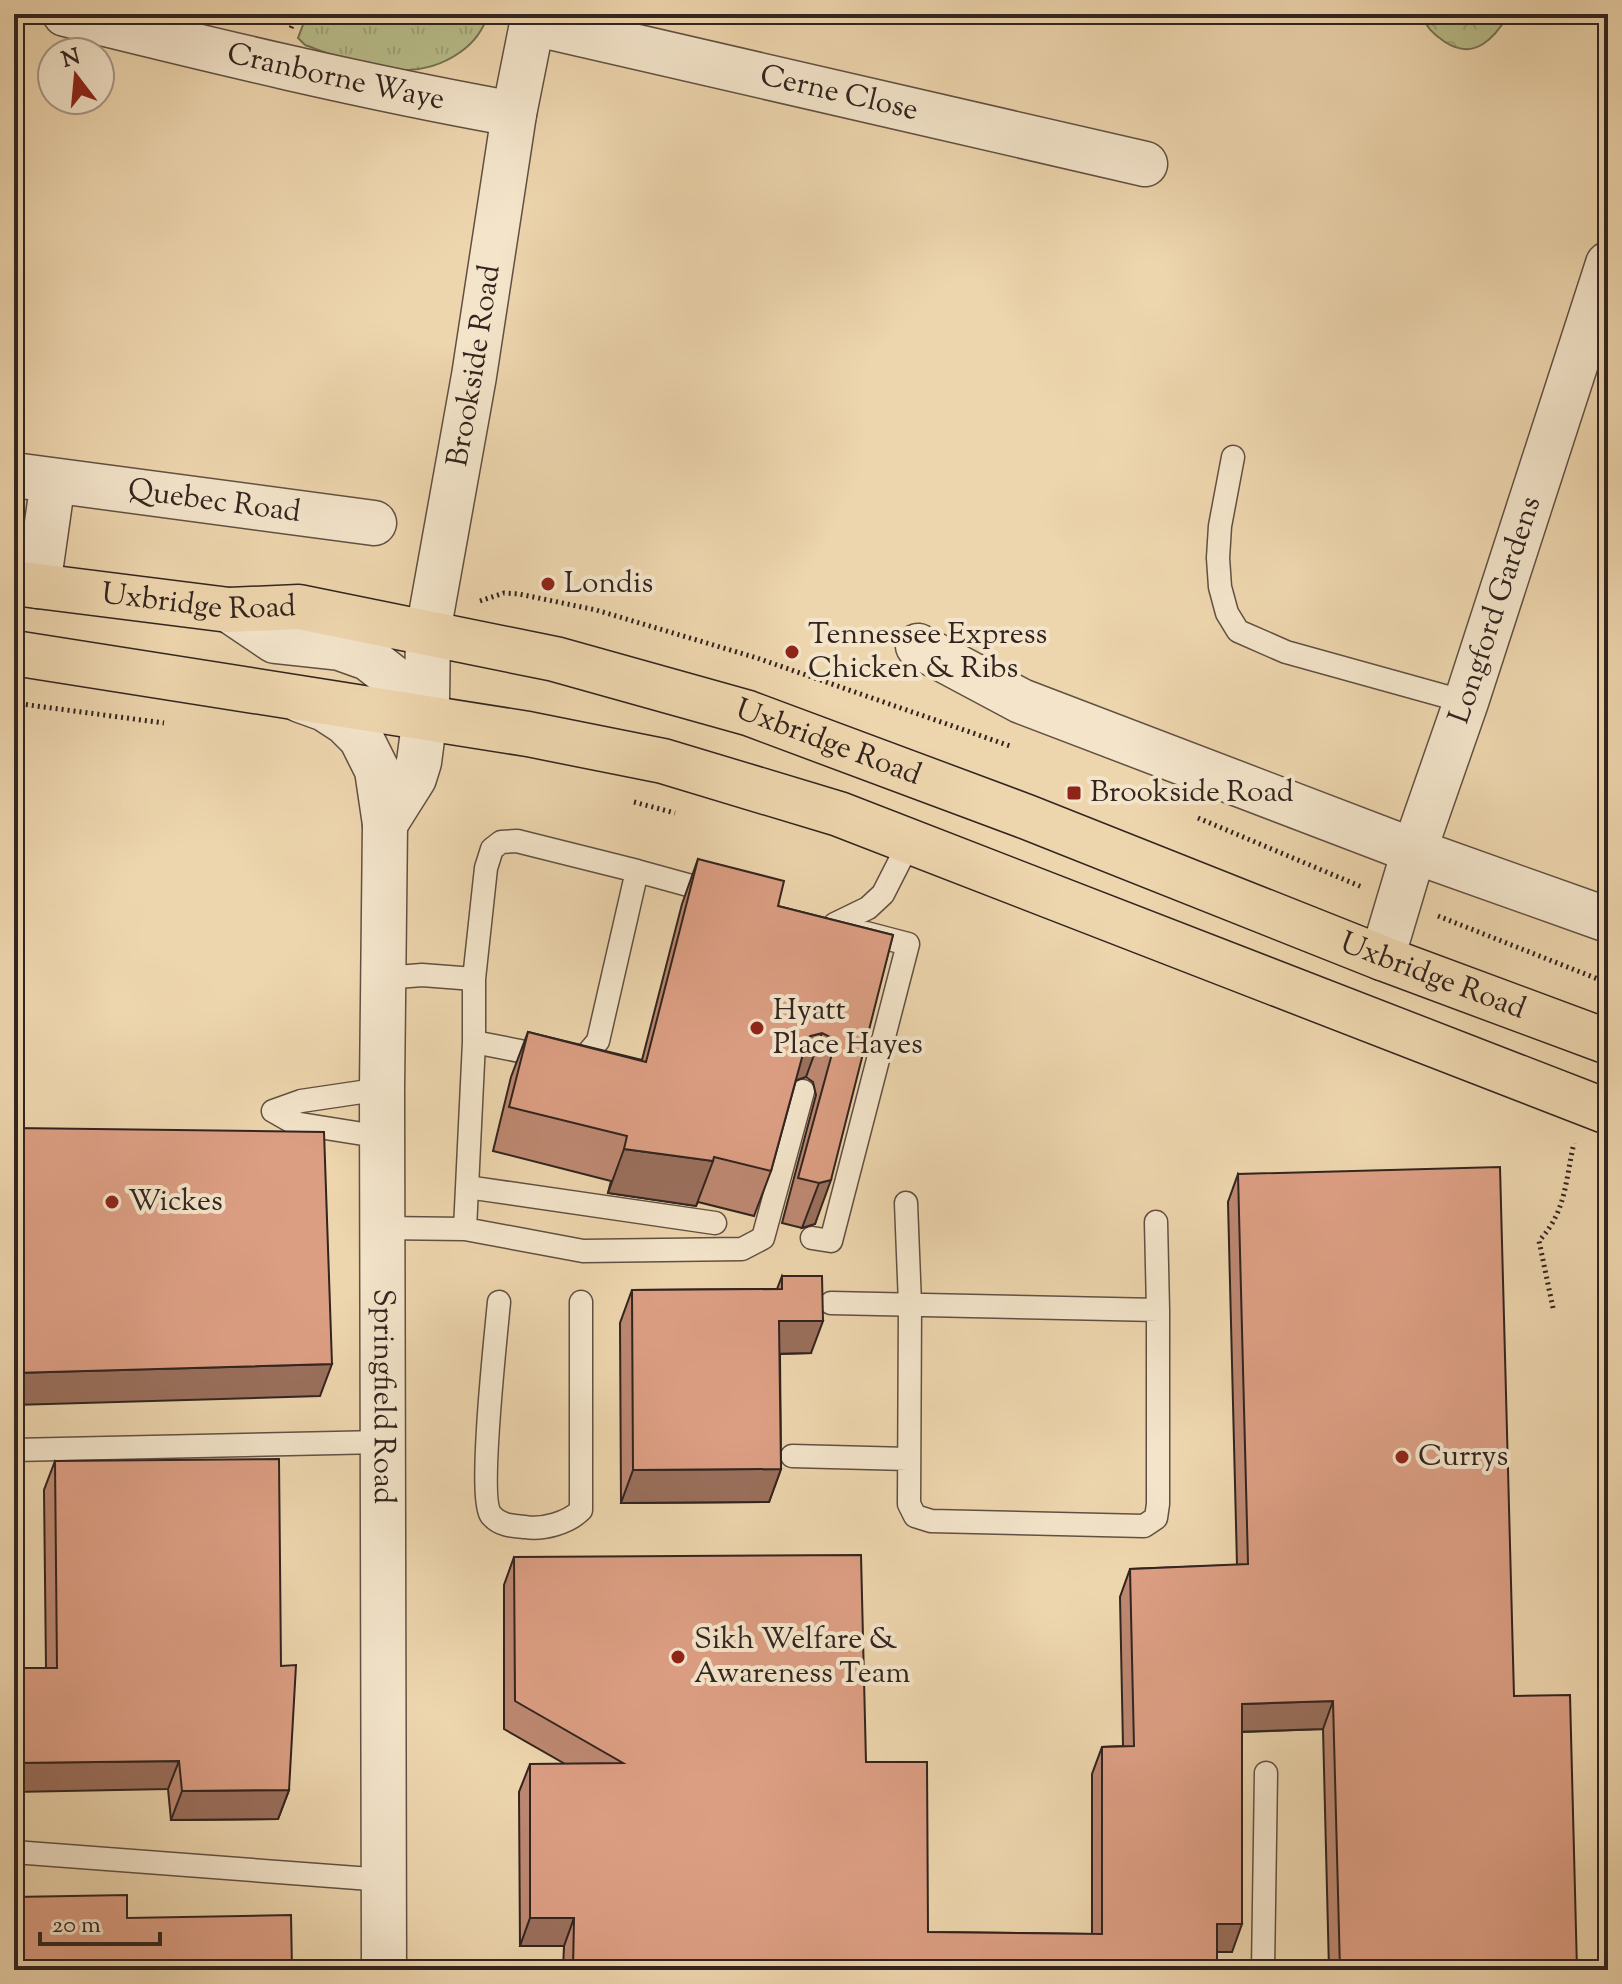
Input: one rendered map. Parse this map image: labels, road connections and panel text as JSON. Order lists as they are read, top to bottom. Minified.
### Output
{"streets":{"main road":["Uxbridge Road"],"street":["Cranborne Waye","Cerne Close","Brookside Road","Quebec Road","Longford Gardens","Springfield Road"]},"crossings":[["Cranborne Waye","Brookside Road"],["Cerne Close","Brookside Road"],["Brookside Road","Uxbridge Road"],["Quebec Road","Uxbridge Road"],["Uxbridge Road","Longford Gardens"],["Uxbridge Road","Springfield Road"]],"places":{"other":["Londis","Tennessee Express Chicken & Ribs","Hyatt Place Hayes","Wickes","Currys","Sikh Welfare & Awareness Team"],"transit":["Brookside Road"]},"scale_bar":"20 m","north":"top"}
